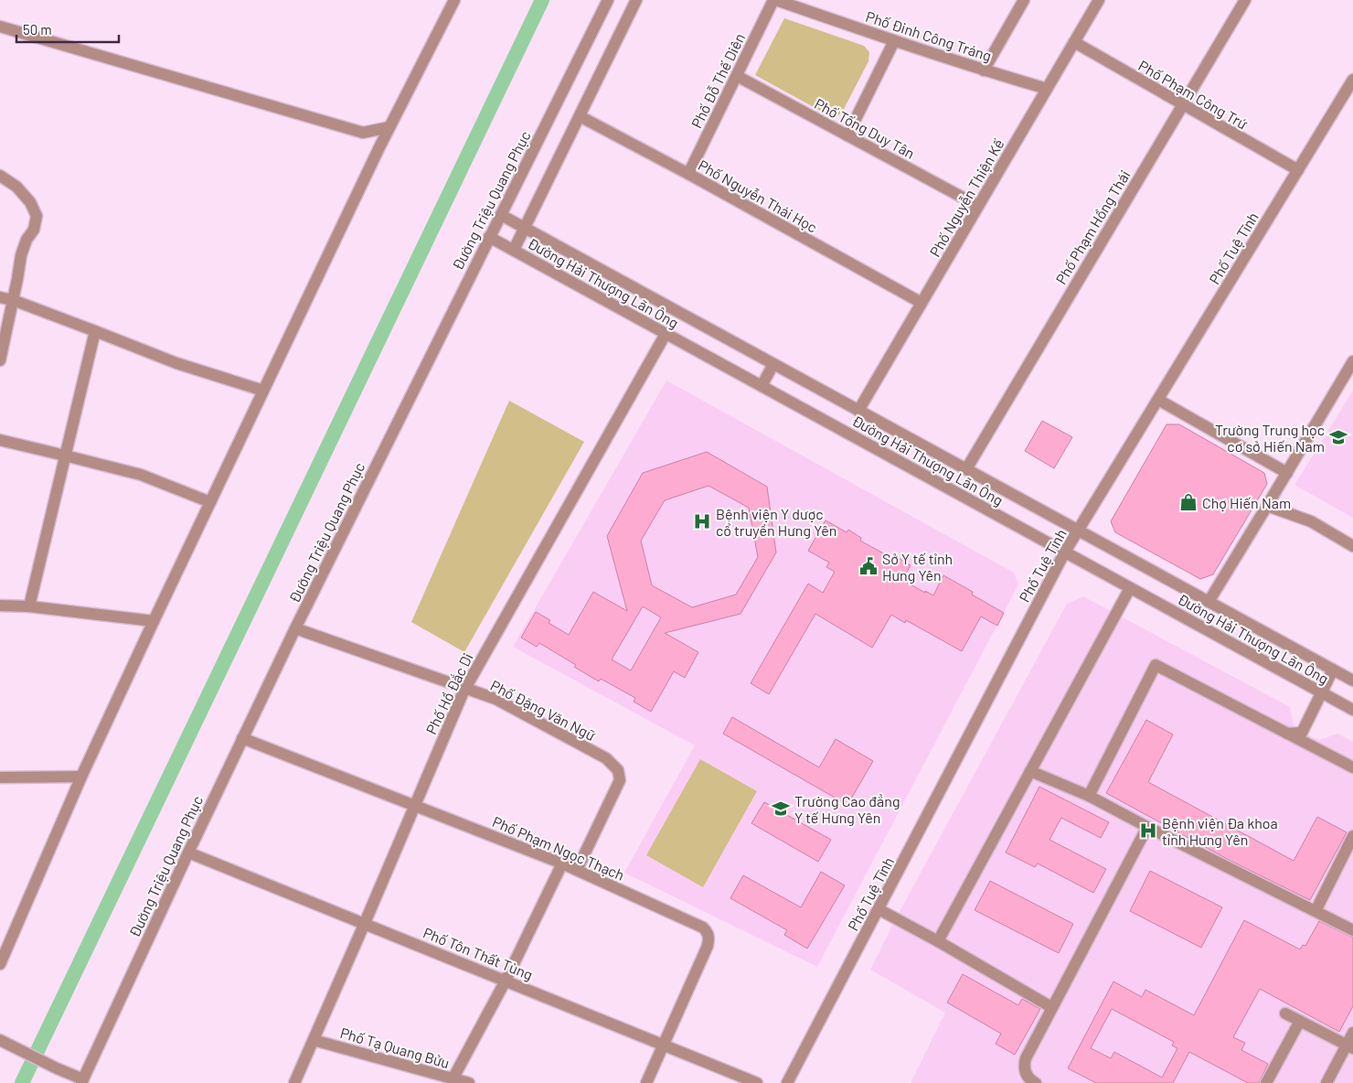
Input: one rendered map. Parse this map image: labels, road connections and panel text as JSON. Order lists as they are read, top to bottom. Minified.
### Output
{"streets":{"street":["Phố Đinh Công Tráng","Phố Đỗ Thế Diên","Phố Phạm Công Trứ","Phố Tống Duy Tân","Phố Nguyễn Thái Học","Phố Nguyễn Thiện Kế","Đường Triệu Quang Phục","Phố Phạm Hồng Thái","Phố Tuệ Tĩnh","Đường Hải Thượng Lãn Ông","Phố Hồ Đắc Di","Phố Đặng Văn Ngữ","Phố Phạm Ngọc Thạch","Phố Tôn Thất Tùng","Phố Tạ Quang Bửu"]},"crossings":[["Phố Đinh Công Tráng","Phố Đỗ Thế Diên"],["Phố Đinh Công Tráng","Phố Nguyễn Thiện Kế"],["Phố Đỗ Thế Diên","Phố Tống Duy Tân"],["Phố Đỗ Thế Diên","Phố Nguyễn Thái Học"],["Phố Phạm Công Trứ","Phố Nguyễn Thiện Kế"],["Phố Phạm Công Trứ","Phố Phạm Hồng Thái"],["Phố Phạm Công Trứ","Phố Tuệ Tĩnh"],["Phố Tống Duy Tân","Phố Nguyễn Thiện Kế"],["Phố Nguyễn Thái Học","Phố Nguyễn Thiện Kế"],["Phố Nguyễn Thiện Kế","Đường Hải Thượng Lãn Ông"],["Đường Triệu Quang Phục","Đường Hải Thượng Lãn Ông"],["Đường Triệu Quang Phục","Phố Đặng Văn Ngữ"],["Đường Triệu Quang Phục","Phố Phạm Ngọc Thạch"],["Đường Triệu Quang Phục","Phố Tôn Thất Tùng"],["Phố Phạm Hồng Thái","Đường Hải Thượng Lãn Ông"],["Phố Tuệ Tĩnh","Đường Hải Thượng Lãn Ông"],["Đường Hải Thượng Lãn Ông","Phố Hồ Đắc Di"],["Phố Hồ Đắc Di","Phố Đặng Văn Ngữ"],["Phố Hồ Đắc Di","Phố Phạm Ngọc Thạch"],["Phố Hồ Đắc Di","Phố Tôn Thất Tùng"],["Phố Hồ Đắc Di","Phố Tạ Quang Bửu"],["Phố Đặng Văn Ngữ","Phố Phạm Ngọc Thạch"],["Phố Phạm Ngọc Thạch","Phố Tôn Thất Tùng"]],"places":{"school or university":["Trường Trung học cơ sở Hiến Nam","Trường Cao đẳng Y tế Hưng Yên"],"shop":["Chợ Hiến Nam"],"hospital":["Bệnh viện Y dược cổ truyền Hưng Yên","Bệnh viện Đa khoa tỉnh Hưng Yên"],"public building":["Sở Y tế tỉnh Hưng Yên"]},"scale_bar":"50 m"}
